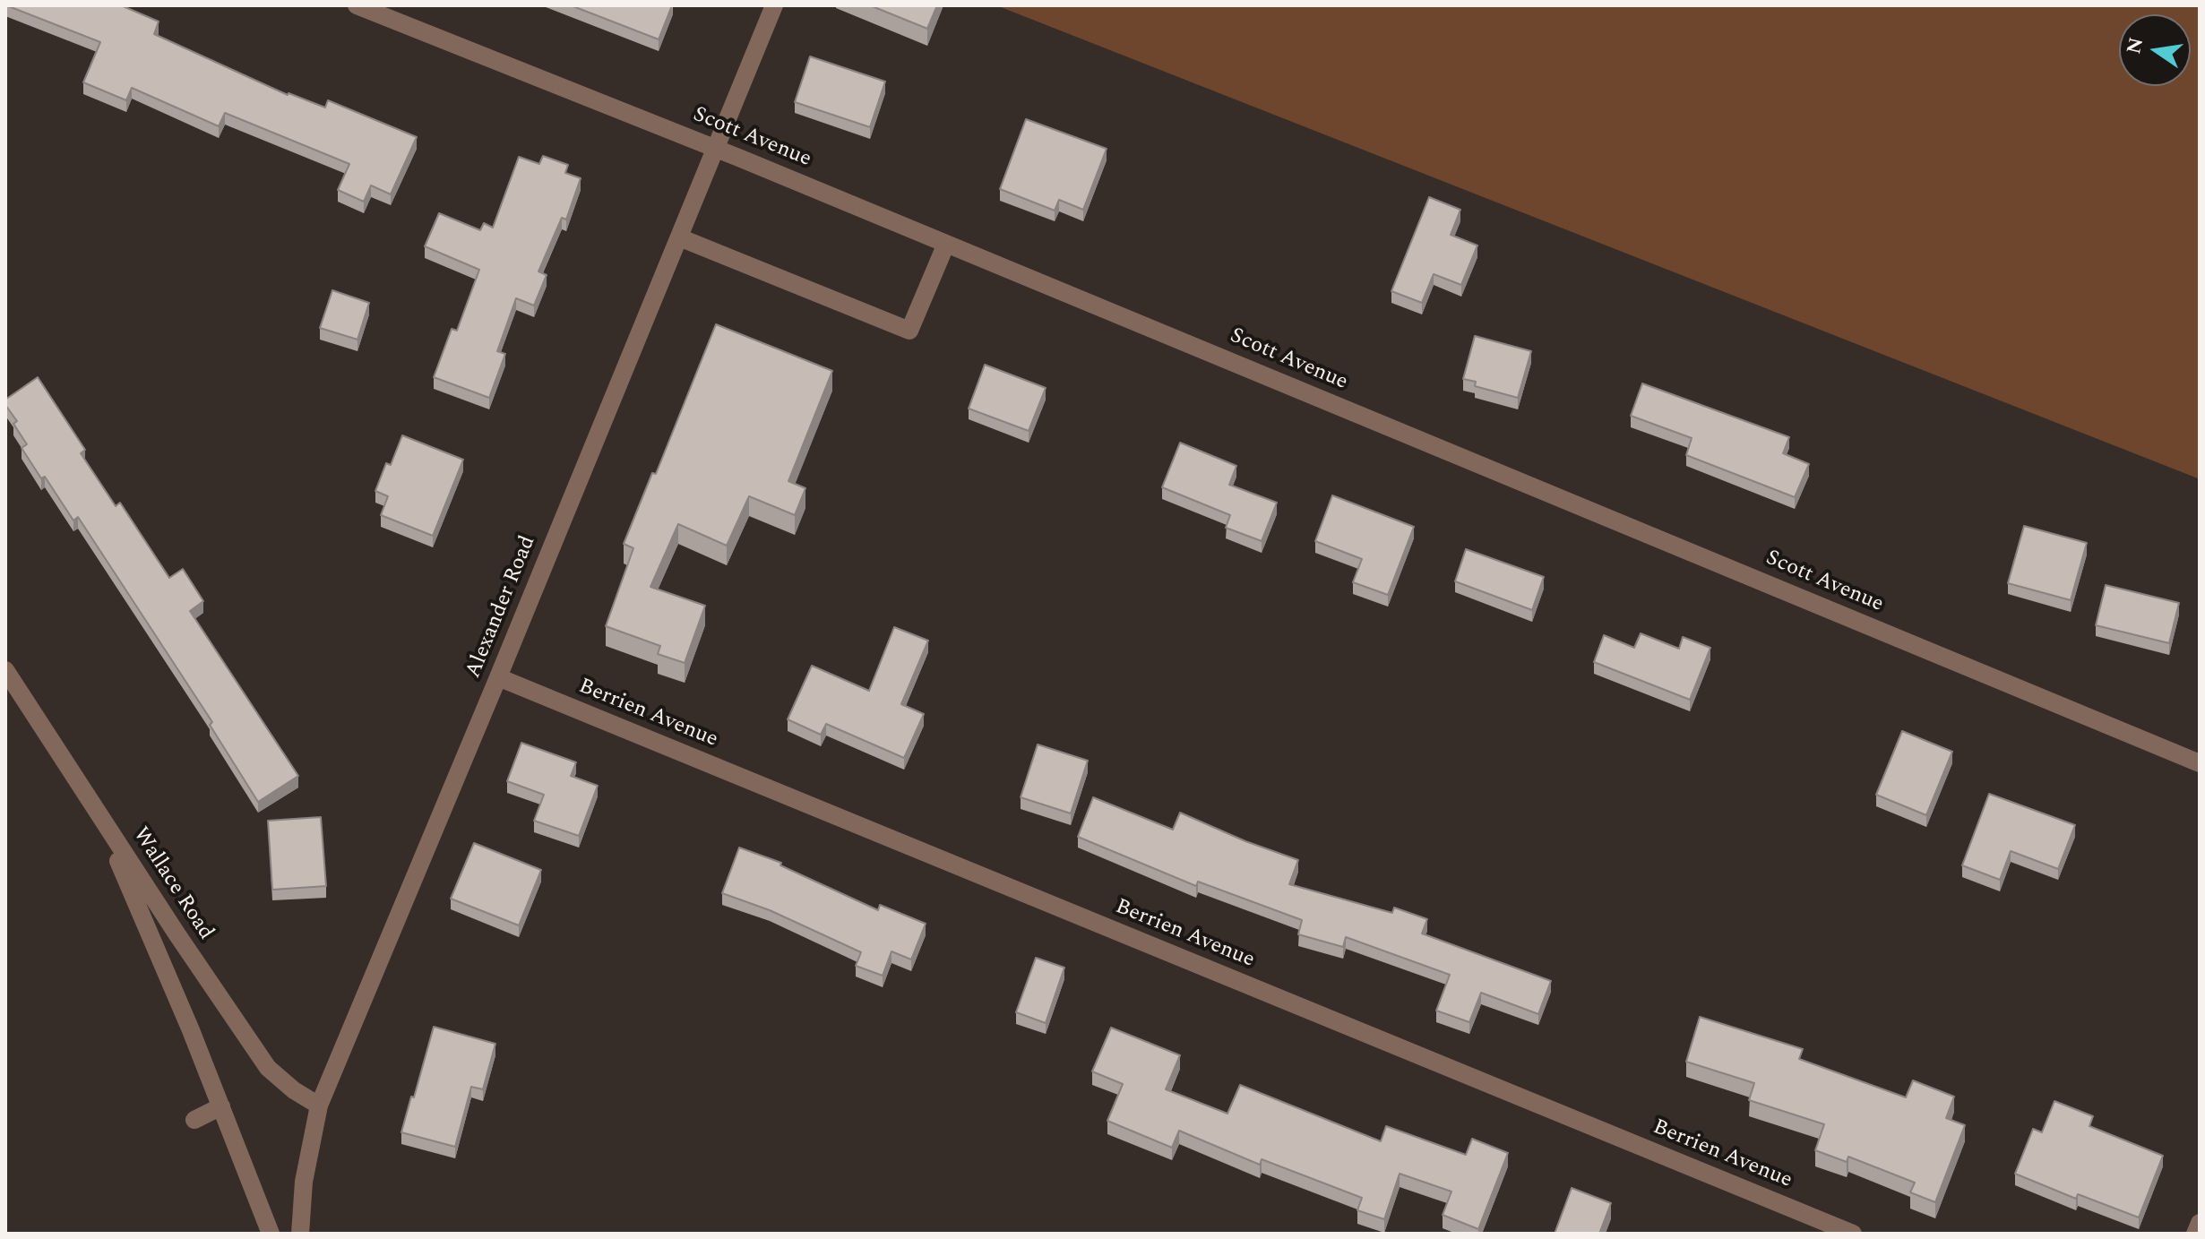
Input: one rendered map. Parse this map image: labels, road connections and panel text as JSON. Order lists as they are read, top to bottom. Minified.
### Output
{"streets":{"street":["Scott Avenue","Alexander Road","Berrien Avenue","Wallace Road"]},"crossings":[["Scott Avenue","Alexander Road"],["Alexander Road","Berrien Avenue"],["Alexander Road","Wallace Road"]],"north":"left"}
